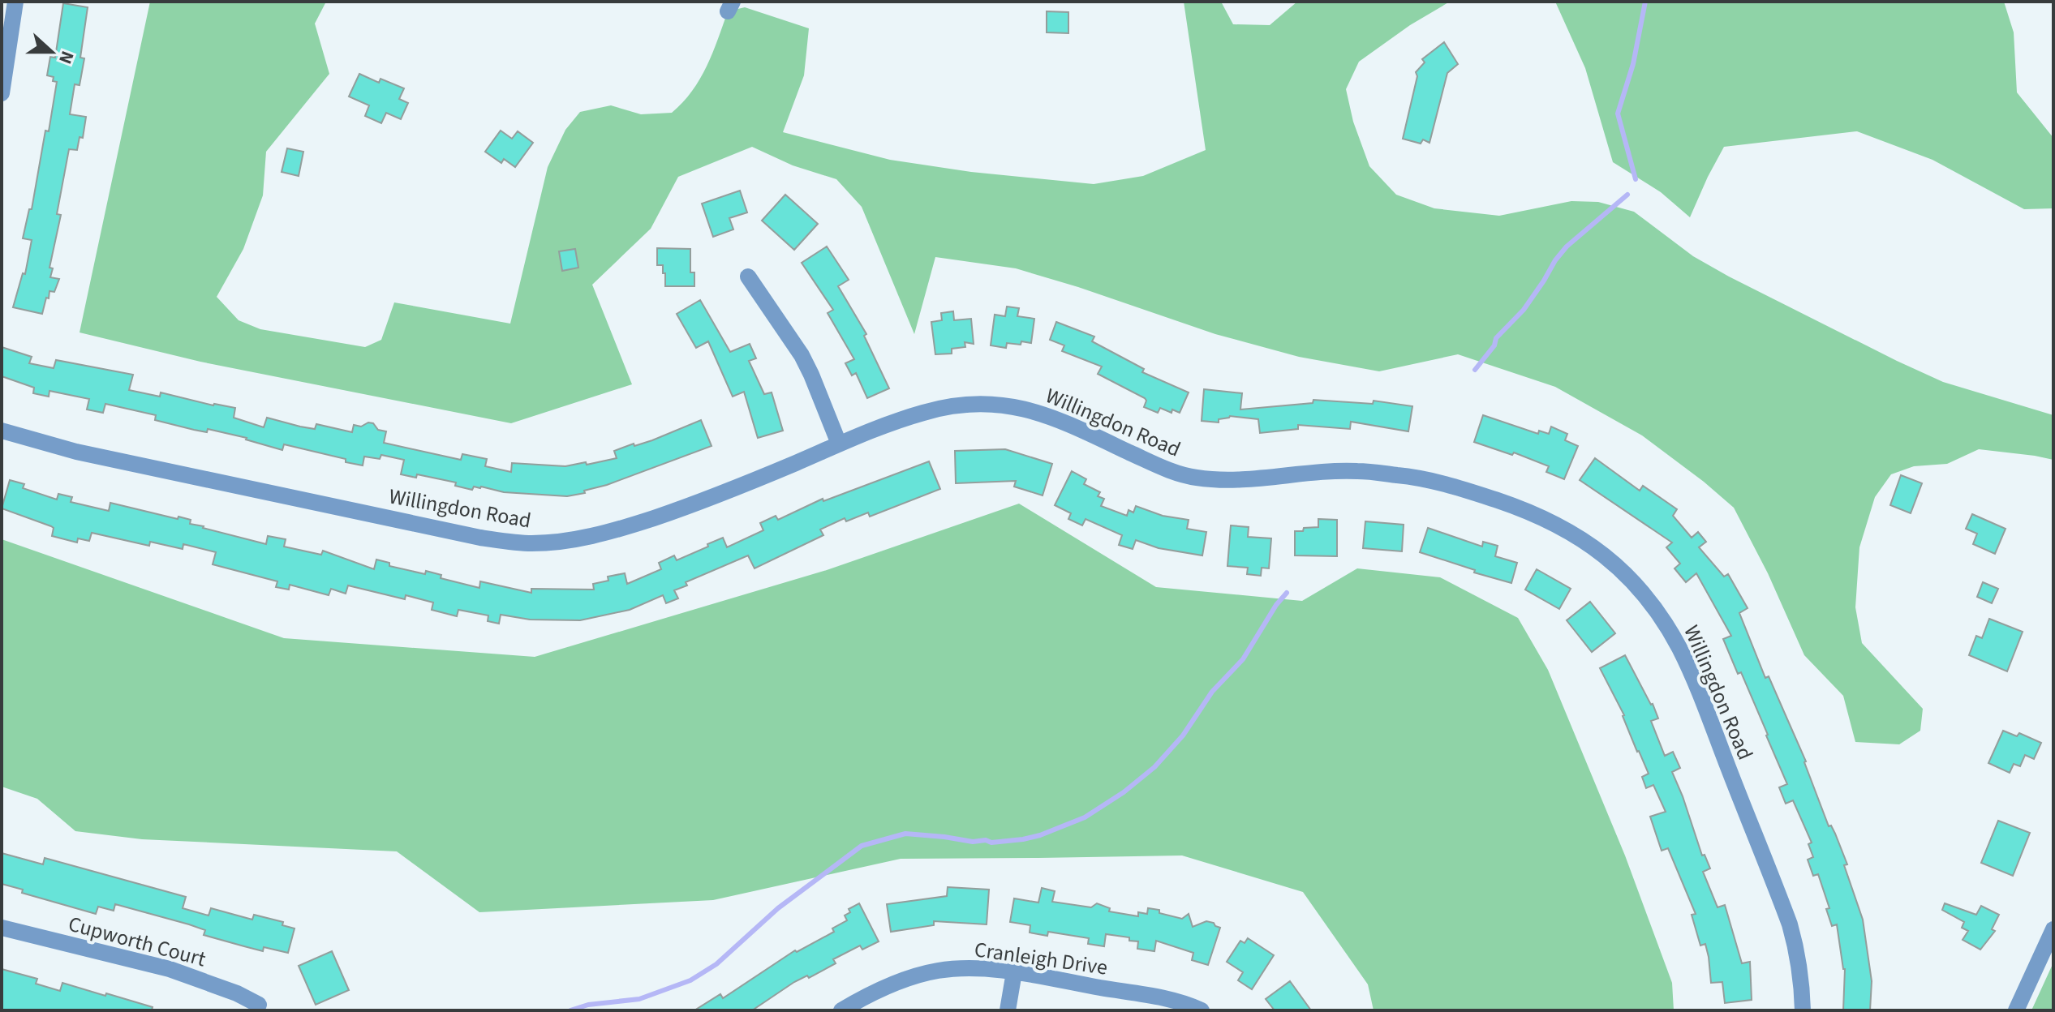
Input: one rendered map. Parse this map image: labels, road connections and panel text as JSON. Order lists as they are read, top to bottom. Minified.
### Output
{"streets":{"street":["Willingdon Road","Cupworth Court","Cranleigh Drive"]},"north":"right"}
